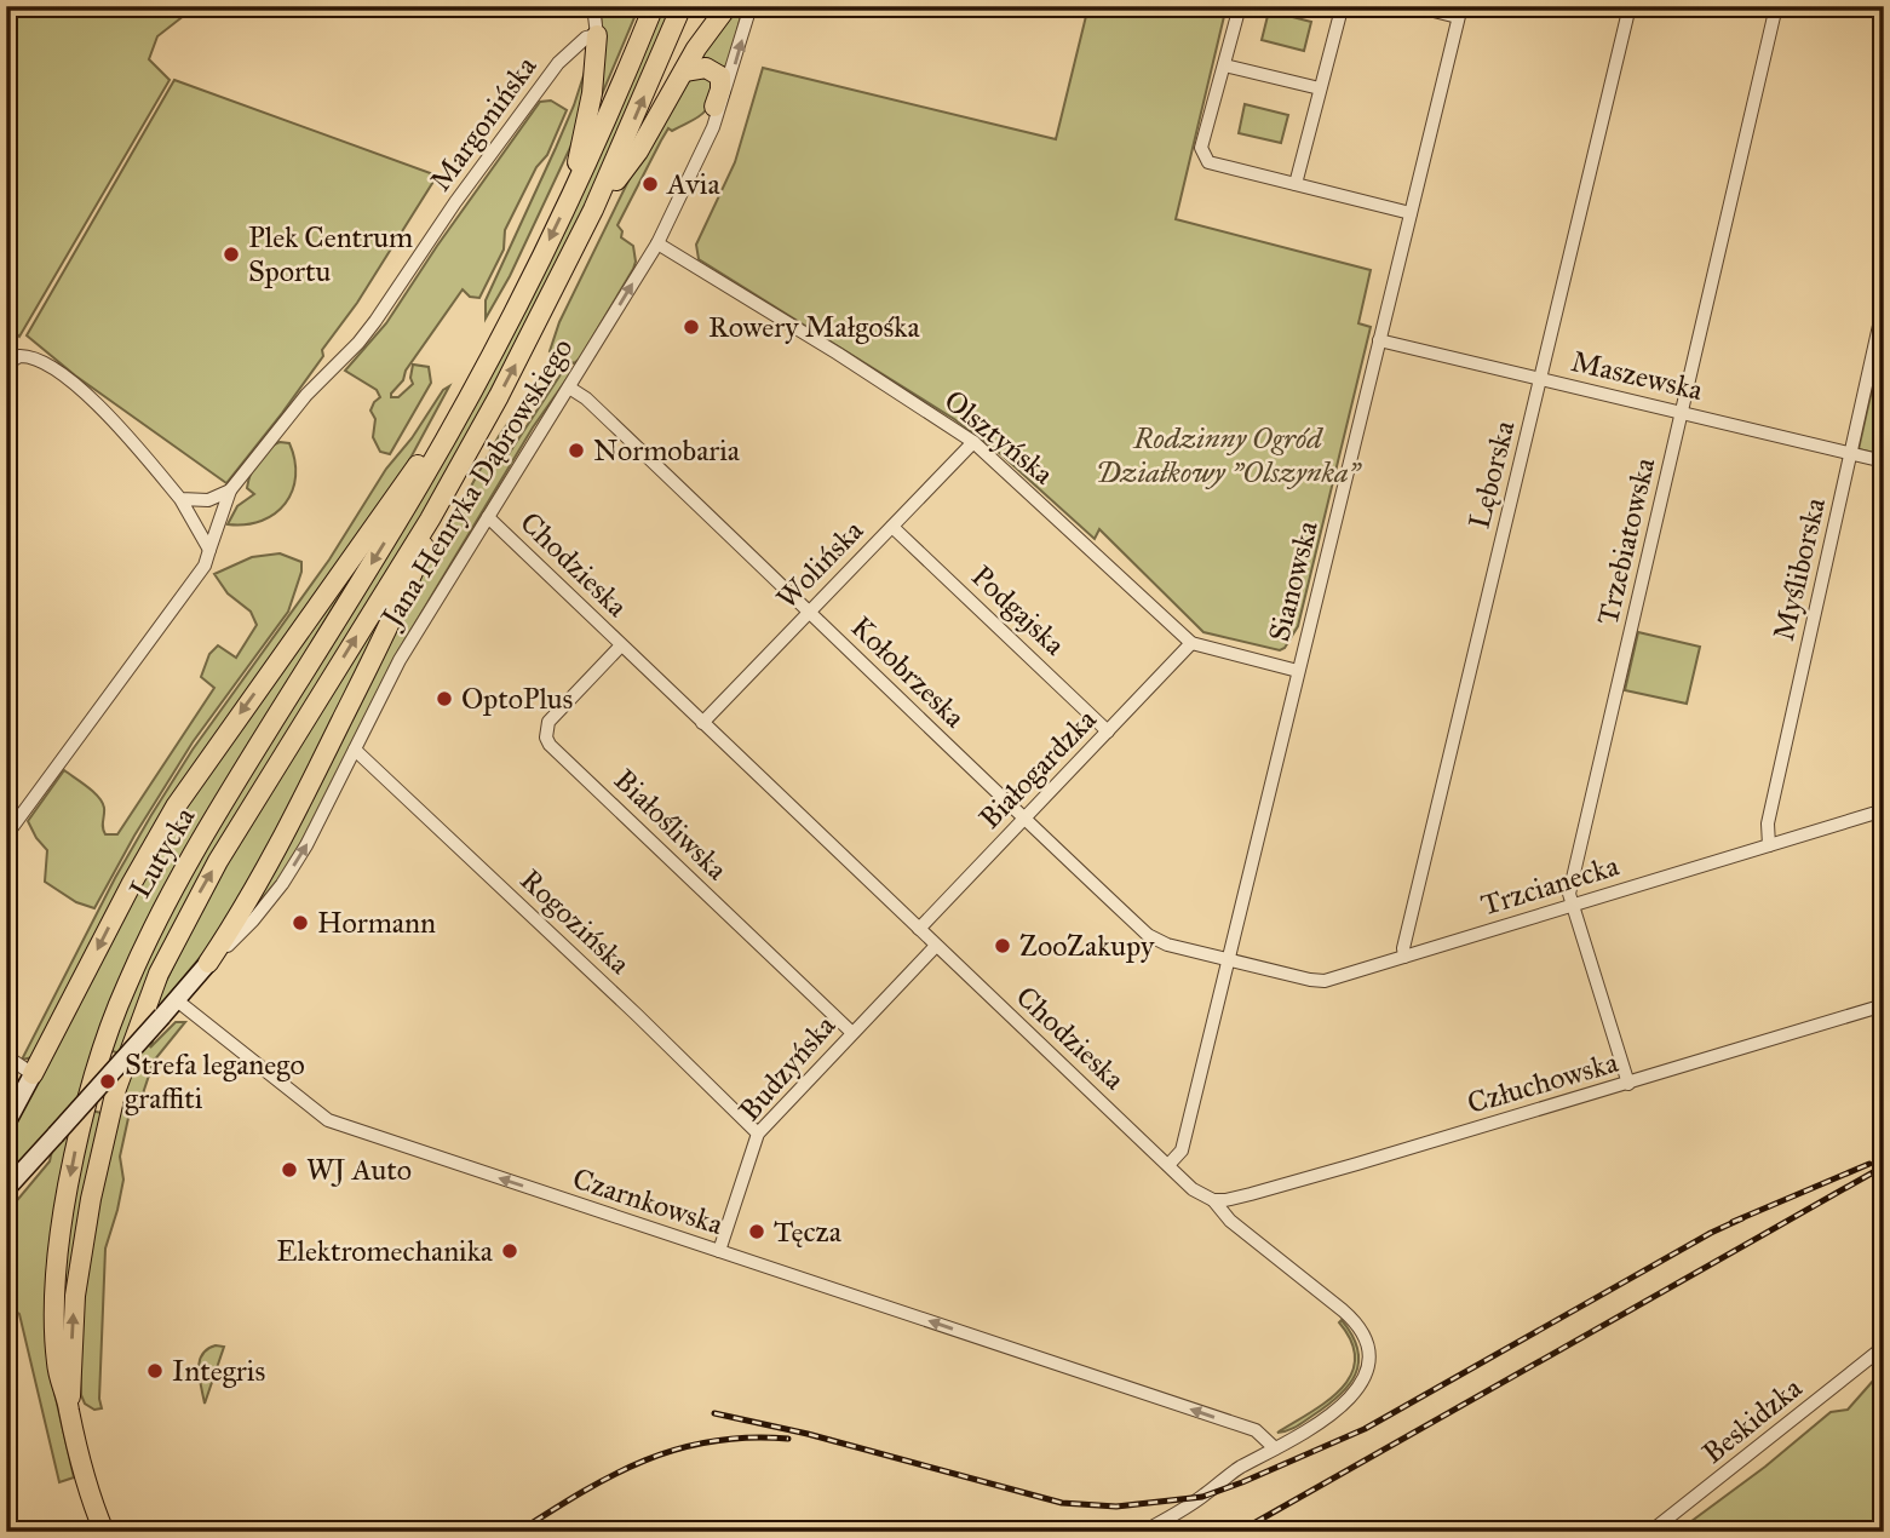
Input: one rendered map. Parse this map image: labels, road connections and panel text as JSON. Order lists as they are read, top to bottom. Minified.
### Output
{"streets":{"main road":["Jana Henryka Dąbrowskiego","Lutycka"],"street":["Margonińska","Maszewska","Olsztyńska","Lęborska","Trzebiatowska","Chodzieska","Wolińska","Myśliborska","Sianowska","Podgajska","Kołobrzeska","Białogardzka","Białośliwska","Trzcianecka","Rogozińska","Budzyńska","Człuchowska","Czarnkowska","Beskidzka"]},"crossings":[["Maszewska","Lęborska"],["Maszewska","Trzebiatowska"],["Maszewska","Myśliborska"],["Maszewska","Sianowska"],["Olsztyńska","Jana Henryka Dąbrowskiego"],["Olsztyńska","Wolińska"],["Olsztyńska","Sianowska"],["Olsztyńska","Białogardzka"],["Lęborska","Trzcianecka"],["Jana Henryka Dąbrowskiego","Chodzieska"],["Jana Henryka Dąbrowskiego","Kołobrzeska"],["Jana Henryka Dąbrowskiego","Lutycka"],["Jana Henryka Dąbrowskiego","Rogozińska"],["Trzebiatowska","Trzcianecka"],["Trzebiatowska","Człuchowska"],["Chodzieska","Wolińska"],["Chodzieska","Sianowska"],["Chodzieska","Białogardzka"],["Chodzieska","Białośliwska"],["Chodzieska","Budzyńska"],["Chodzieska","Człuchowska"],["Chodzieska","Czarnkowska"],["Wolińska","Podgajska"],["Wolińska","Kołobrzeska"],["Myśliborska","Trzcianecka"],["Sianowska","Kołobrzeska"],["Sianowska","Trzcianecka"],["Podgajska","Białogardzka"],["Kołobrzeska","Białogardzka"],["Kołobrzeska","Trzcianecka"],["Białośliwska","Budzyńska"],["Rogozińska","Budzyńska"],["Budzyńska","Czarnkowska"]],"one_way":["Czarnkowska"],"parks":["Rodzinny Ogród Działkowy \"Olszynka\""],"places":["Avia","Plek Centrum Sportu","Rowery Małgośka","Normobaria","OptoPlus","Hormann","ZooZakupy","Strefa leganego graffiti","WJ Auto","Tęcza","Elektromechanika","Integris"]}
